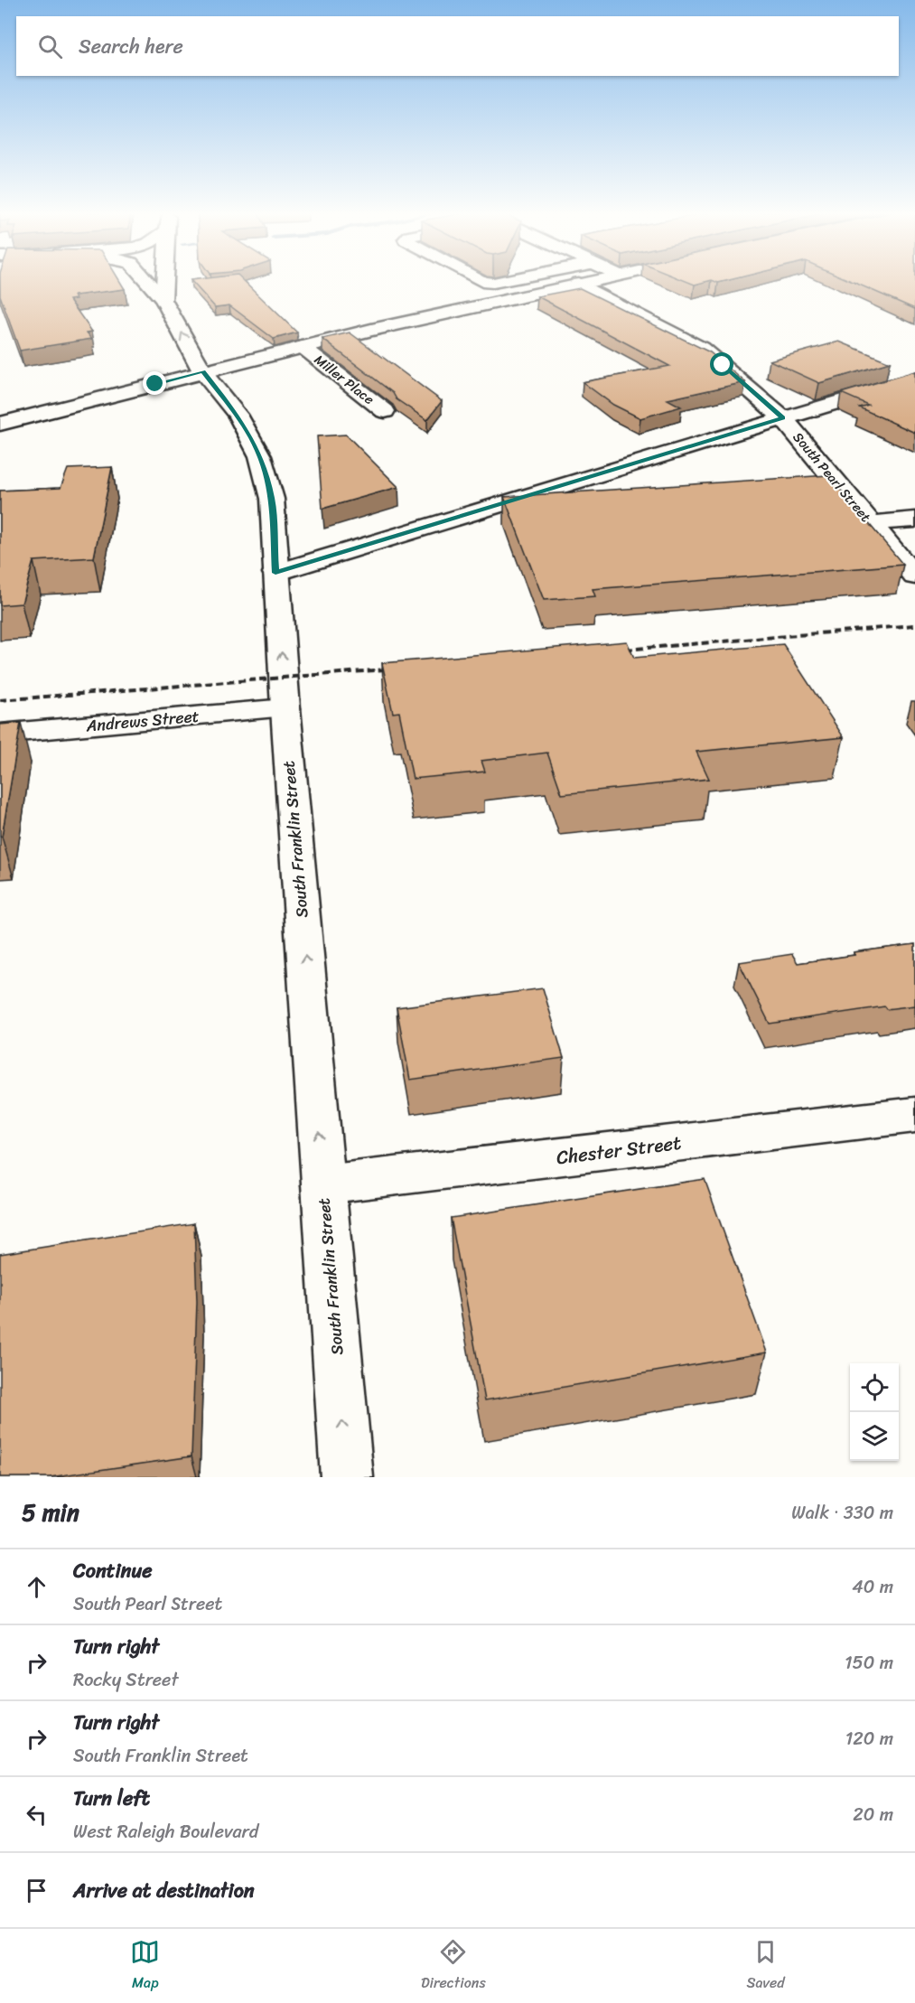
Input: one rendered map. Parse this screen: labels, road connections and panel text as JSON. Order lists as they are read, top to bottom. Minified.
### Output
{"streets":{"main road":["Miller Place","South Pearl Street","Andrews Street","South Franklin Street","Chester Street"]},"crossings":[["Andrews Street","South Franklin Street"],["South Franklin Street","Chester Street"]],"one_way":["South Franklin Street"],"page":{"search":"Search here","heading":["5 min","Walk · 330 m"],"list":[["Continue","South Pearl Street","40 m"],["Turn right","Rocky Street","150 m"],["Turn right","South Franklin Street","120 m"],["Turn left","West Raleigh Boulevard","20 m"],"Arrive at destination"],"nav":["Map","Directions","Saved"]}}
